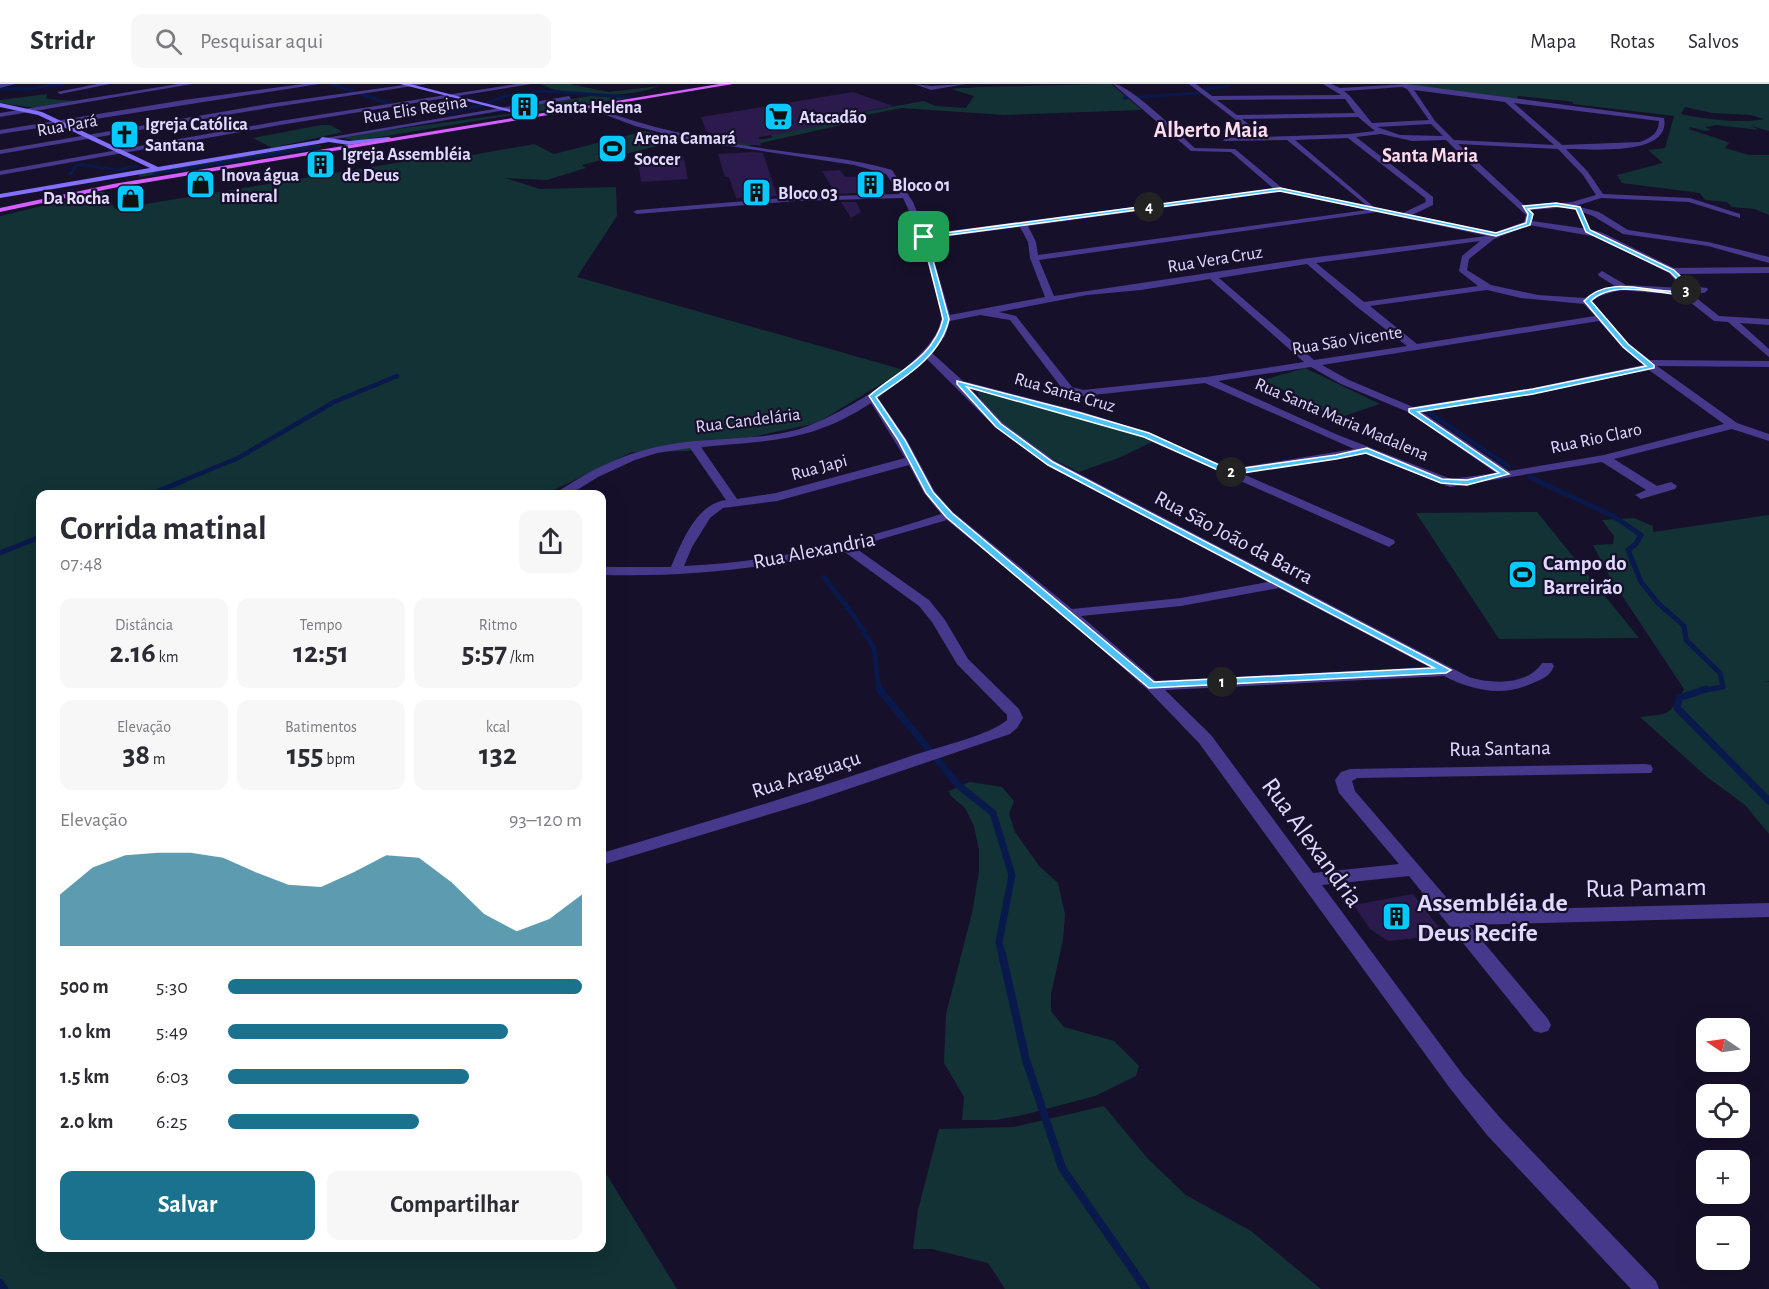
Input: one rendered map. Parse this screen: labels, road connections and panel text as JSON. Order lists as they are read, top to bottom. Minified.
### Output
{"streets":{"street":["Rua Elis Regina","Rua Pará","Rua Vera Cruz","Rua São Vicente","Rua Santa Cruz","Rua Santa Maria Madalena","Rua Candelária","Rua Rio Claro","Rua Japi","Rua São João da Barra","Rua Alexandria","Rua Santana","Rua Araguaçu","Rua Pamam"]},"crossings":[["Rua Vera Cruz","Rua São Vicente"],["Rua Vera Cruz","Rua Candelária"],["Rua São Vicente","Rua Santa Maria Madalena"],["Rua Santa Cruz","Rua São João da Barra"],["Rua Santa Maria Madalena","Rua Rio Claro"],["Rua Candelária","Rua São João da Barra"],["Rua Candelária","Rua Alexandria"],["Rua Japi","Rua Alexandria"],["Rua Alexandria","Rua Araguaçu"]],"districts":["Alberto Maia","Santa Maria"],"places":{"building":["Santa Helena","Igreja Assembléia de Deus","Bloco 01","Bloco 03","Assembléia de Deus Recife"],"supermarket":["Atacadão"],"church":["Igreja Católica Santana"],"sports":["Arena Camará Soccer","Campo do Barreirão"],"shop":["Inova água mineral","Da Rocha"]},"north":"left","page":{"header":"Stridr","search":"Pesquisar aqui","nav":["Mapa","Rotas","Salvos"],"pins":["4","3","2","1"],"heading":["Corrida matinal","07:48"],"stats":[["Distância","2.16 km"],["Tempo","12:51"],["Ritmo","5:57 /km"],["Elevação","38 m"],["Batimentos","155 bpm"],["kcal","132"]],"chart":["Elevação","93–120 m"],"list":[{"name":"500 m","note":"5:30"},{"name":"1.0 km","note":"5:49"},{"name":"1.5 km","note":"6:03"},{"name":"2.0 km","note":"6:25"}],"map_buttons":["+","−"],"buttons":["Salvar","Compartilhar"]}}
